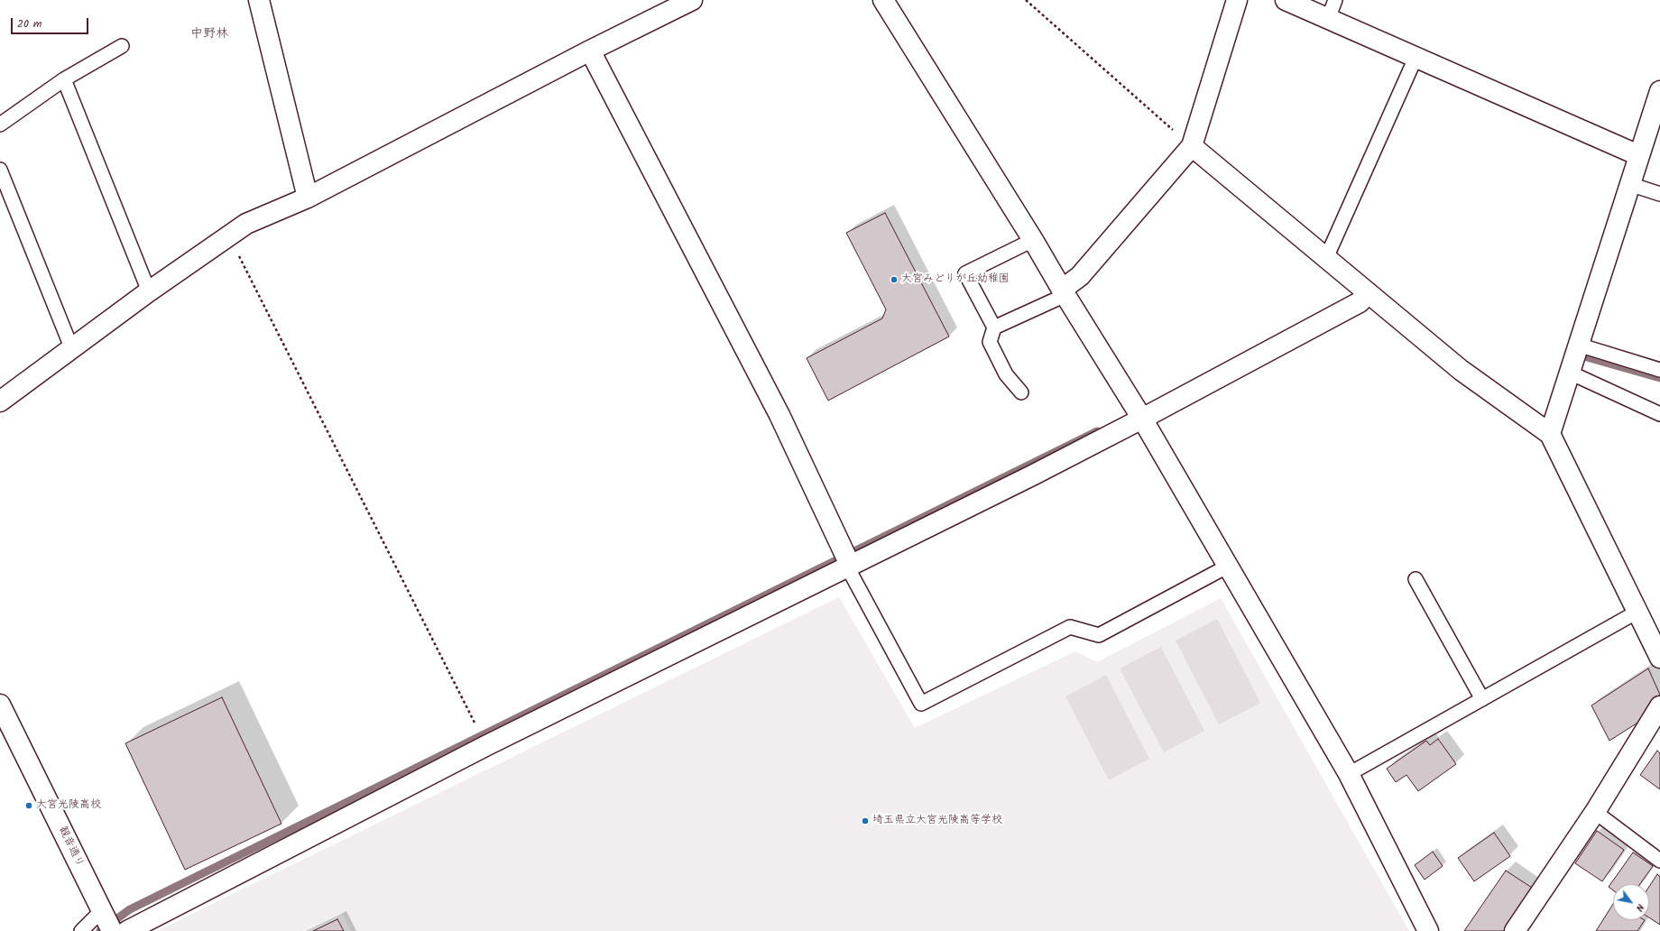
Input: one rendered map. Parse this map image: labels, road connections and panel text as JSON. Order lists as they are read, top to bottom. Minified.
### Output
{"streets":{"street":["観音通り"]},"districts":["中野林"],"places":["大宮みどりが丘幼稚園","大宮光陵高校","埼玉県立大宮光陵高等学校"],"scale_bar":"20 m","north":"bottom right"}
